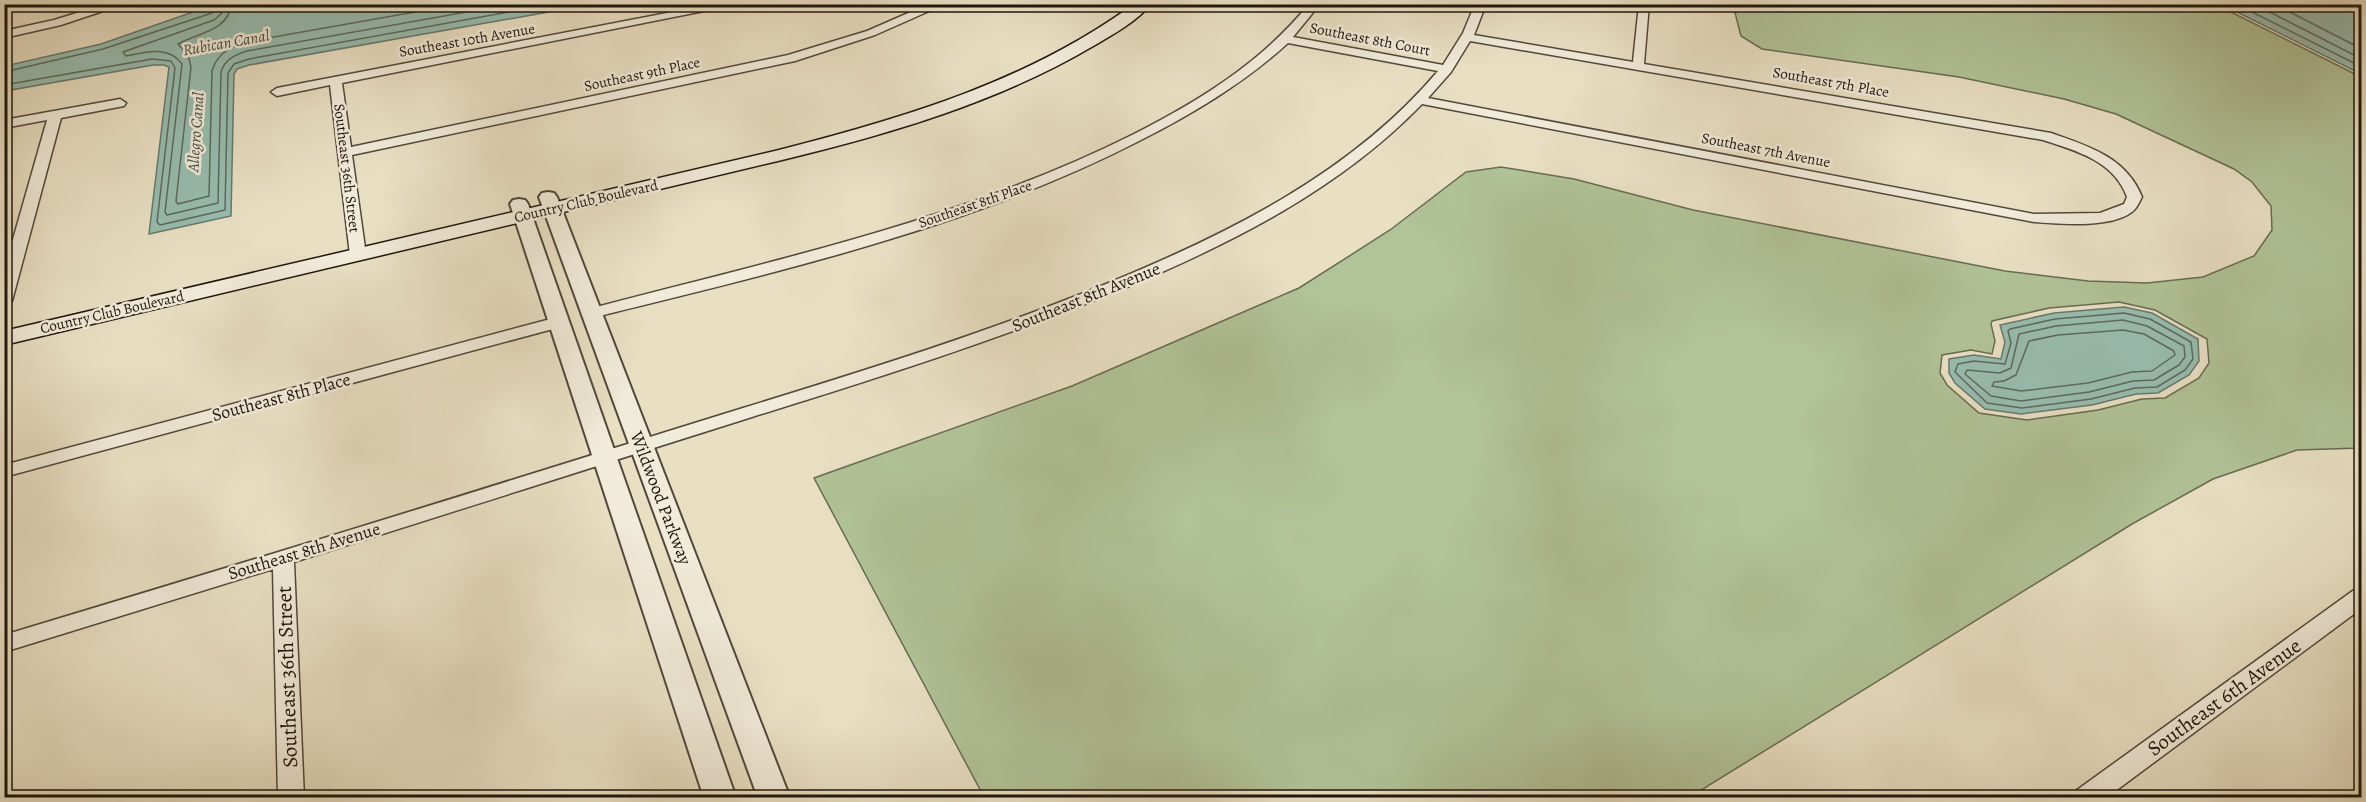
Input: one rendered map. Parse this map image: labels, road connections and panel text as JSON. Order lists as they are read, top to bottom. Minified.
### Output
{"streets":{"main road":["Country Club Boulevard"],"street":["Southeast 8th Court","Southeast 10th Avenue","Southeast 9th Place","Southeast 7th Place","Southeast 7th Avenue","Southeast 36th Street","Southeast 8th Place","Southeast 8th Avenue","Wildwood Parkway","Southeast 6th Avenue"]},"crossings":[["Southeast 8th Court","Southeast 8th Place"],["Southeast 8th Court","Southeast 8th Avenue"],["Southeast 10th Avenue","Southeast 36th Street"],["Southeast 9th Place","Southeast 36th Street"],["Southeast 7th Place","Southeast 7th Avenue"],["Southeast 7th Place","Southeast 8th Avenue"],["Southeast 7th Avenue","Southeast 8th Avenue"],["Southeast 36th Street","Country Club Boulevard"],["Southeast 36th Street","Southeast 8th Avenue"],["Country Club Boulevard","Wildwood Parkway"],["Southeast 8th Place","Wildwood Parkway"],["Southeast 8th Avenue","Wildwood Parkway"]],"water":["Rubican Canal","Allegro Canal"]}
